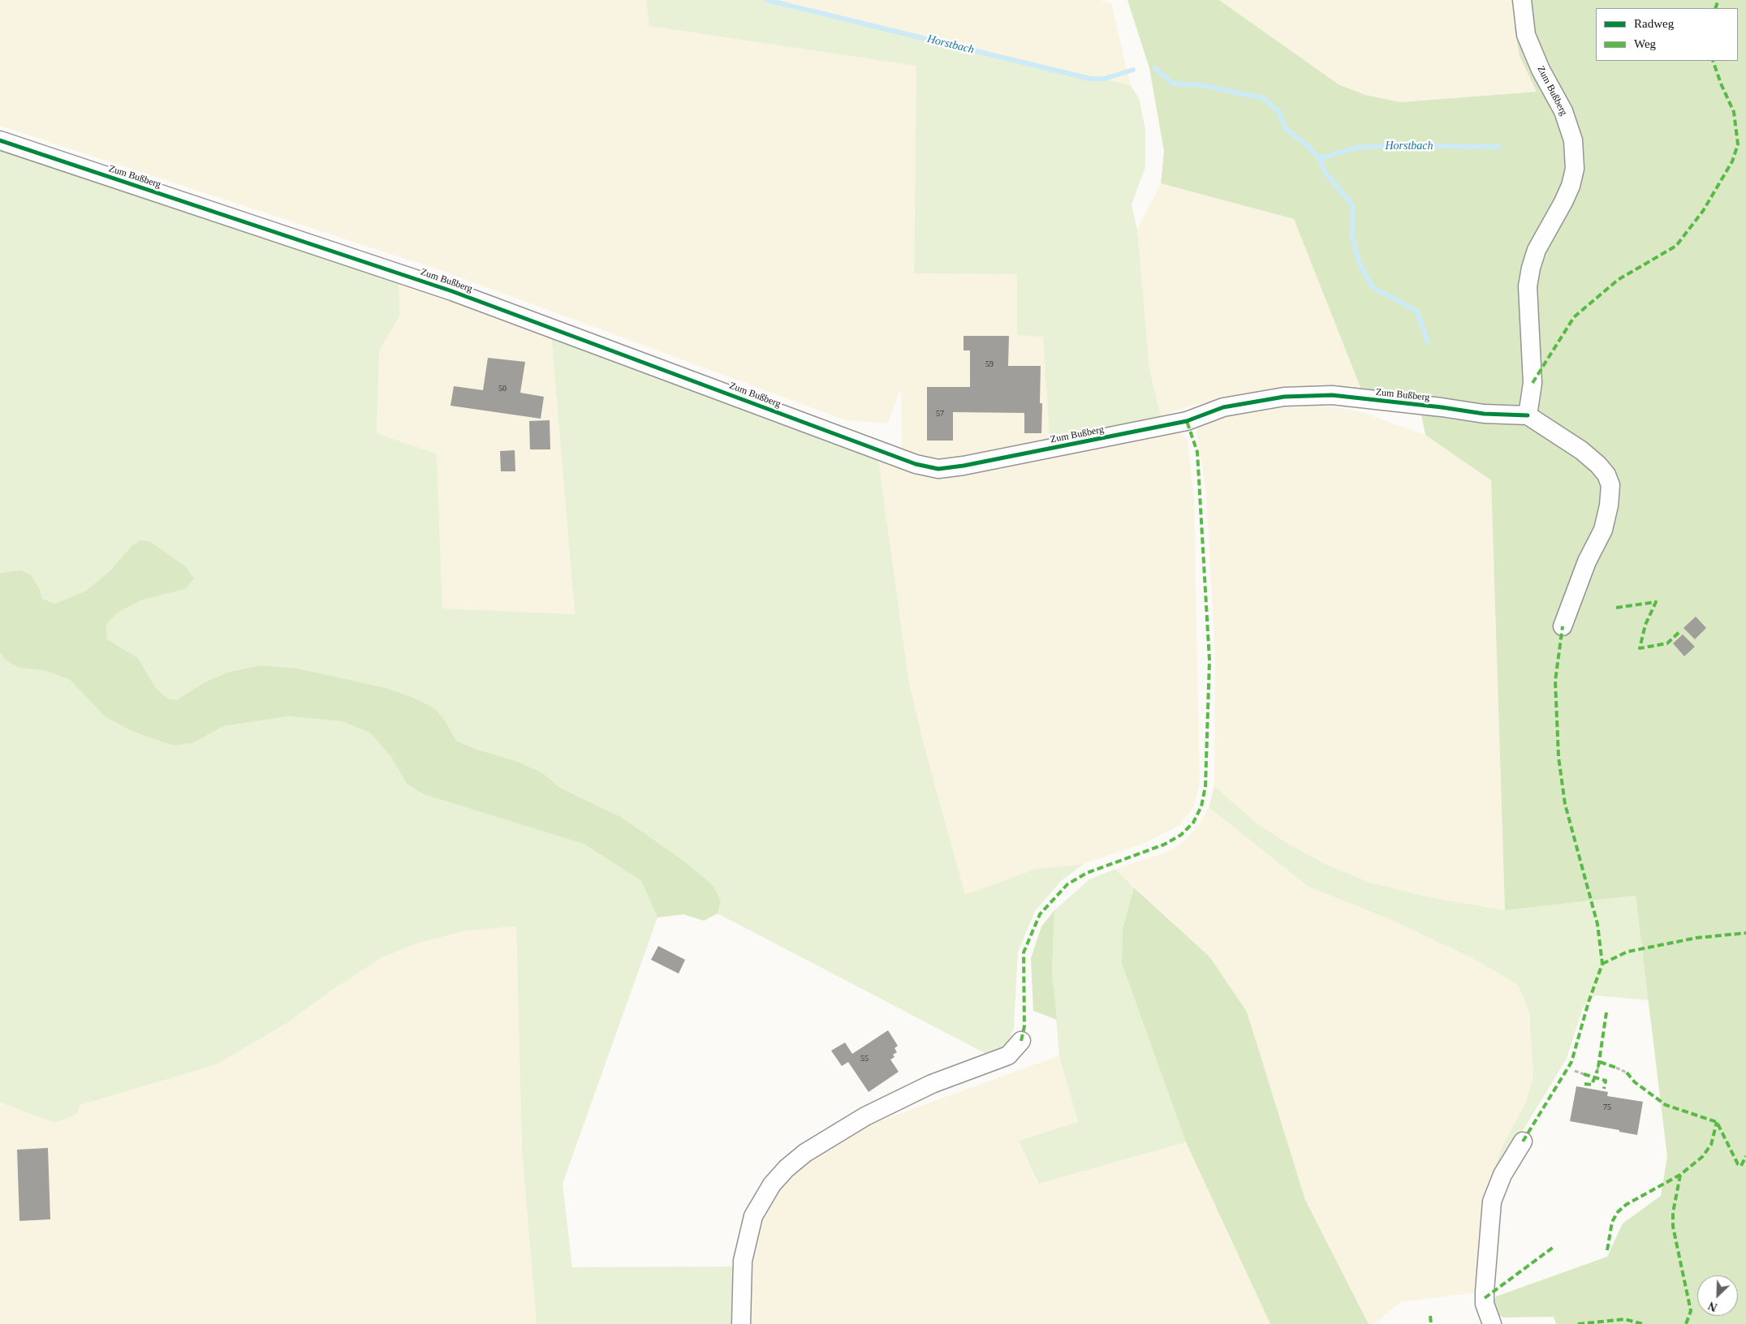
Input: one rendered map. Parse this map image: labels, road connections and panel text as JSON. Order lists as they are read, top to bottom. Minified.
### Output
{"streets":{"street":["Zum Bußberg"]},"water":["Horstbach"],"house_numbers":["59","50","57","55","75"],"legend":["Radweg","Weg"],"north":"bottom left"}
